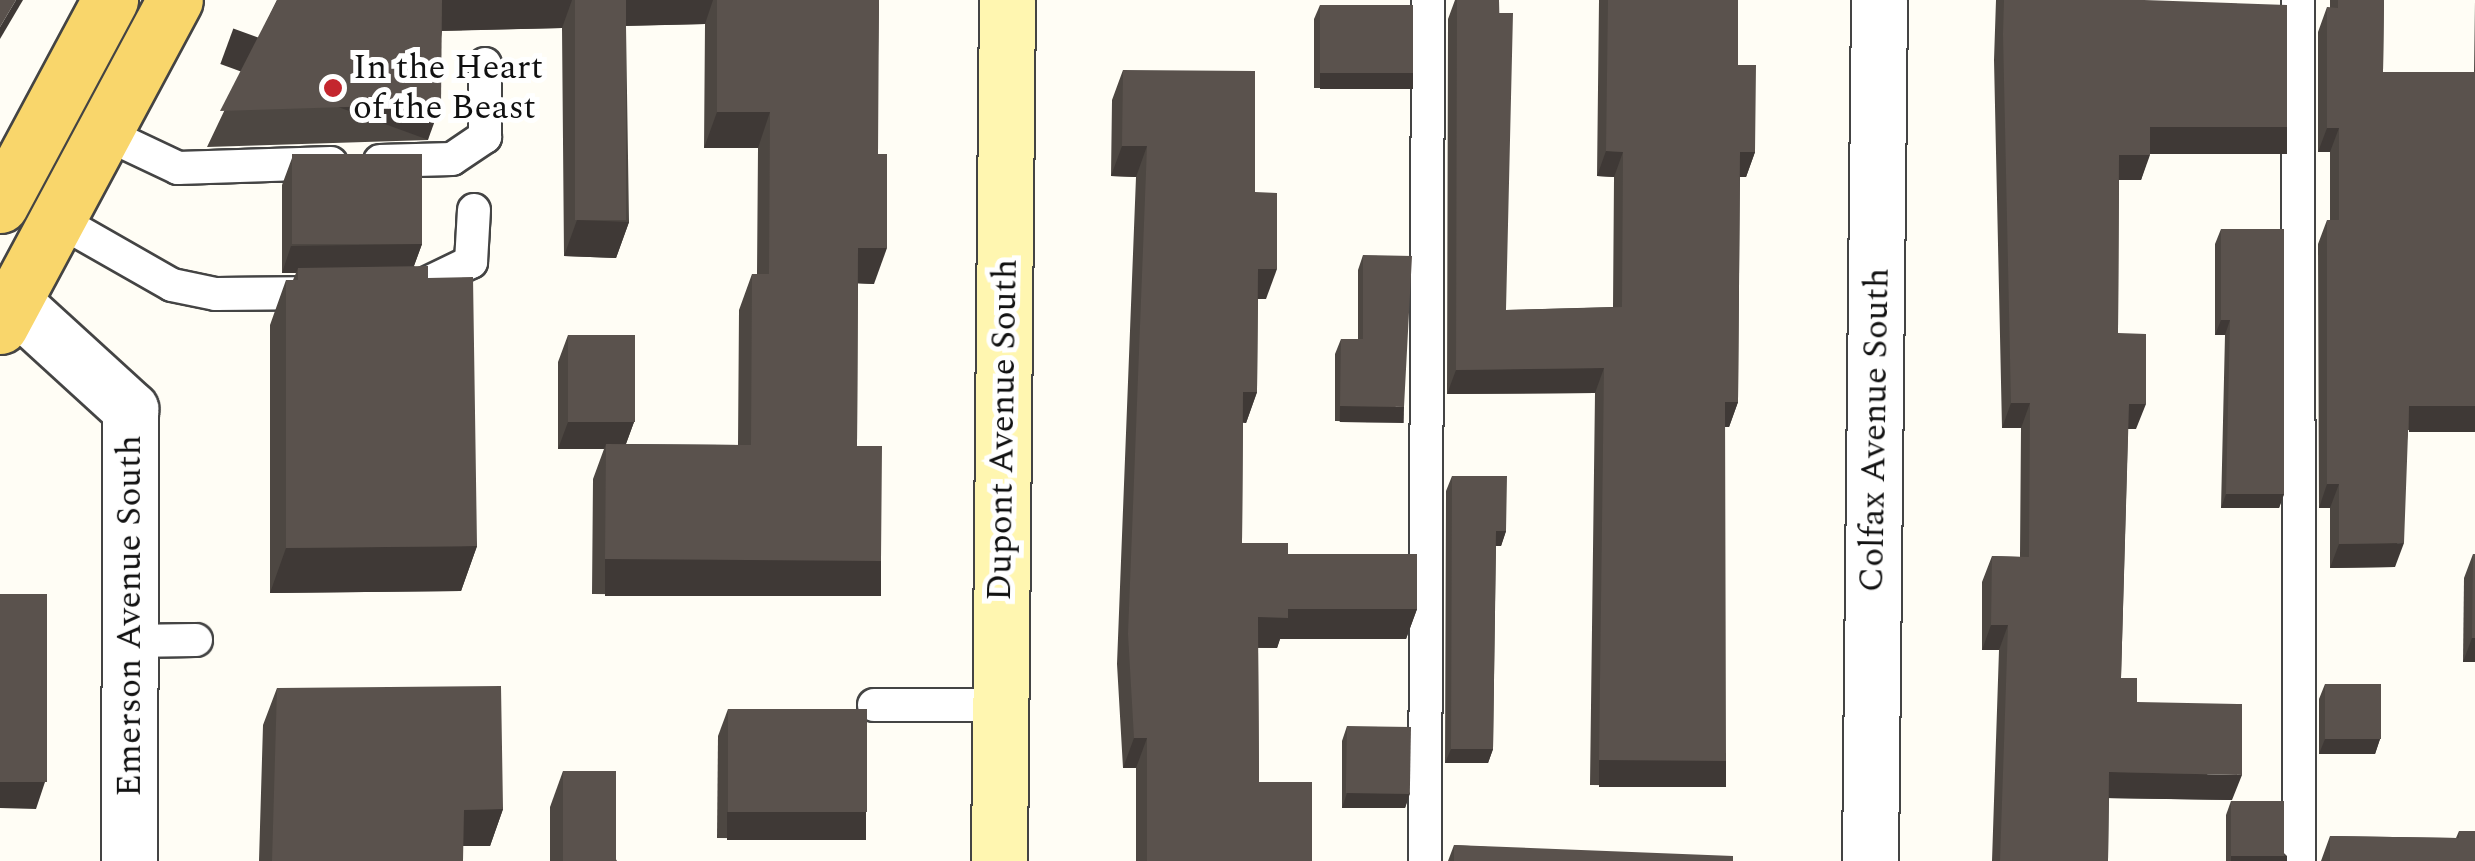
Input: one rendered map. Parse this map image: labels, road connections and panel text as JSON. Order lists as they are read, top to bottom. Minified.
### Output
{"streets":{"street":["Dupont Avenue South","Colfax Avenue South","Emerson Avenue South"]},"places":["In the Heart of the Beast"]}
